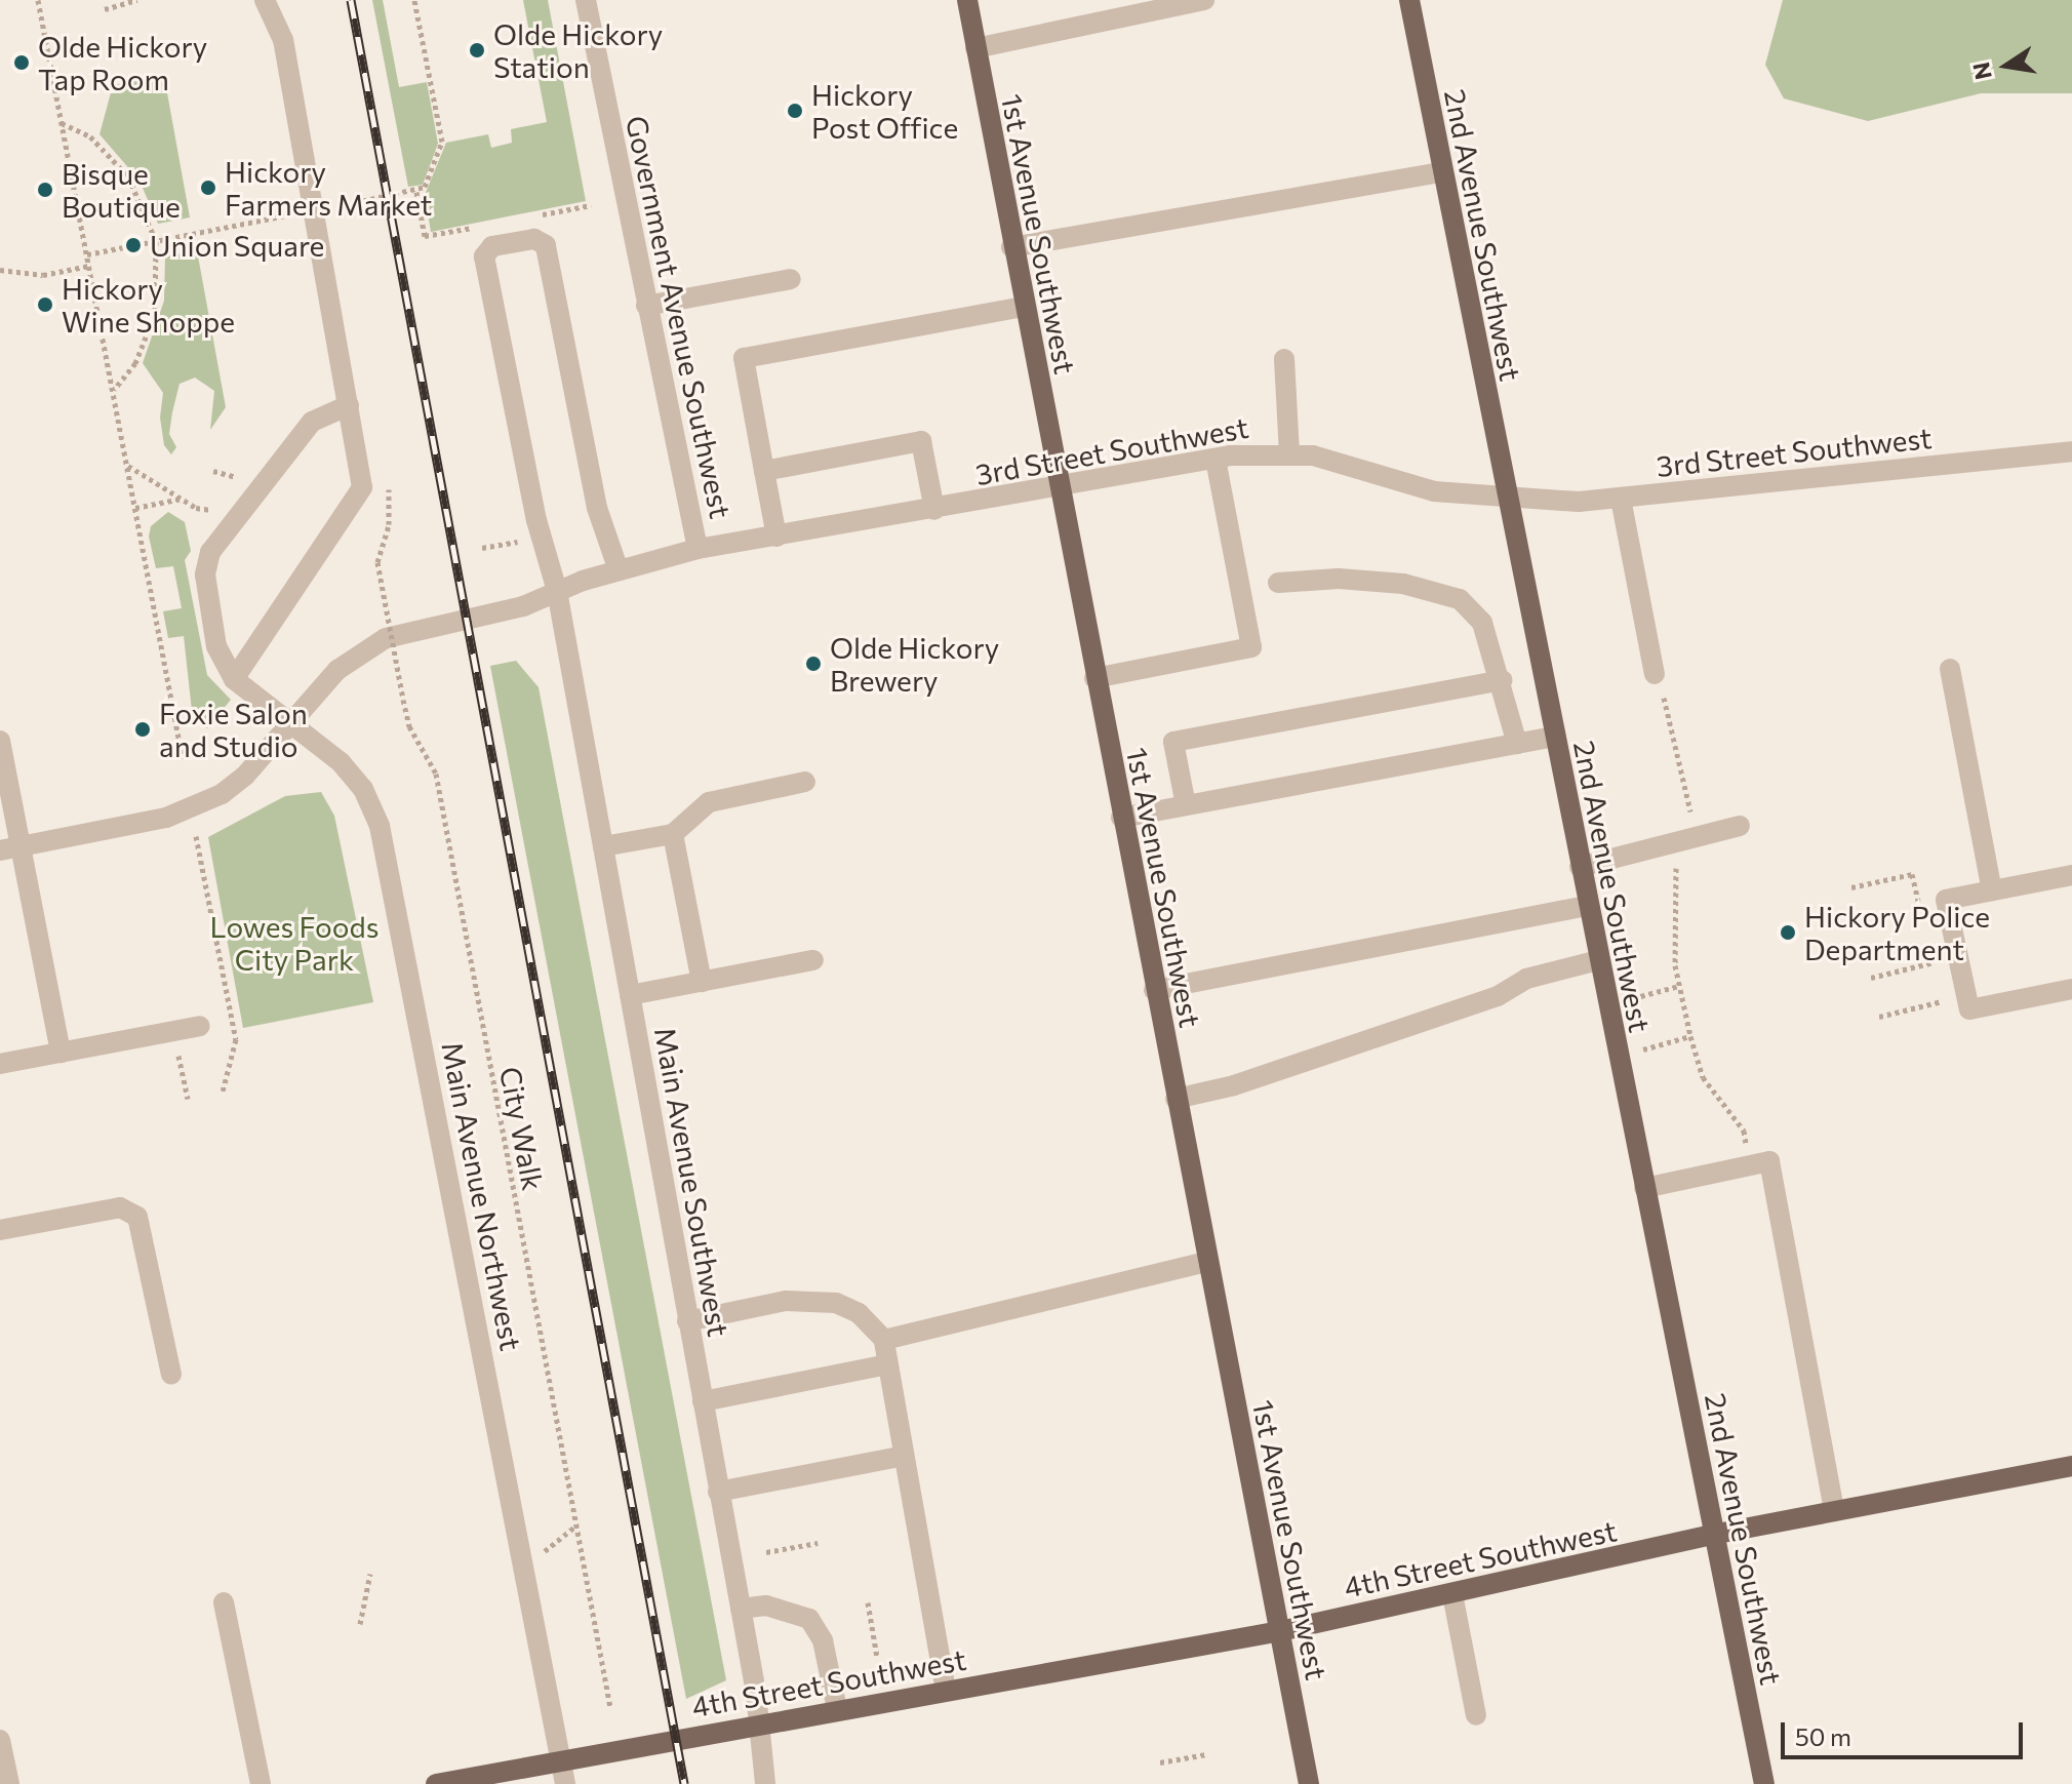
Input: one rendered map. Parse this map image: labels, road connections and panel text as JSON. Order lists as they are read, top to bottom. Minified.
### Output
{"streets":{"main road":["1st Avenue Southwest","2nd Avenue Southwest","4th Street Southwest"],"street":["Government Avenue Southwest","3rd Street Southwest","Main Avenue Southwest","Main Avenue Northwest"],"path":["City Walk"]},"crossings":[["1st Avenue Southwest","3rd Street Southwest"],["1st Avenue Southwest","4th Street Southwest"],["2nd Avenue Southwest","3rd Street Southwest"],["2nd Avenue Southwest","4th Street Southwest"],["Government Avenue Southwest","3rd Street Southwest"],["3rd Street Southwest","Main Avenue Southwest"],["3rd Street Southwest","Main Avenue Northwest"],["Main Avenue Southwest","4th Street Southwest"],["Main Avenue Northwest","4th Street Southwest"]],"parks":["Lowes Foods City Park"],"places":["Olde Hickory Station","Olde Hickory Tap Room","Hickory Post Office","Hickory Farmers Market","Bisque Boutique","Union Square","Hickory Wine Shoppe","Olde Hickory Brewery","Foxie Salon and Studio","Hickory Police Department"],"scale_bar":"50 m","north":"left"}
